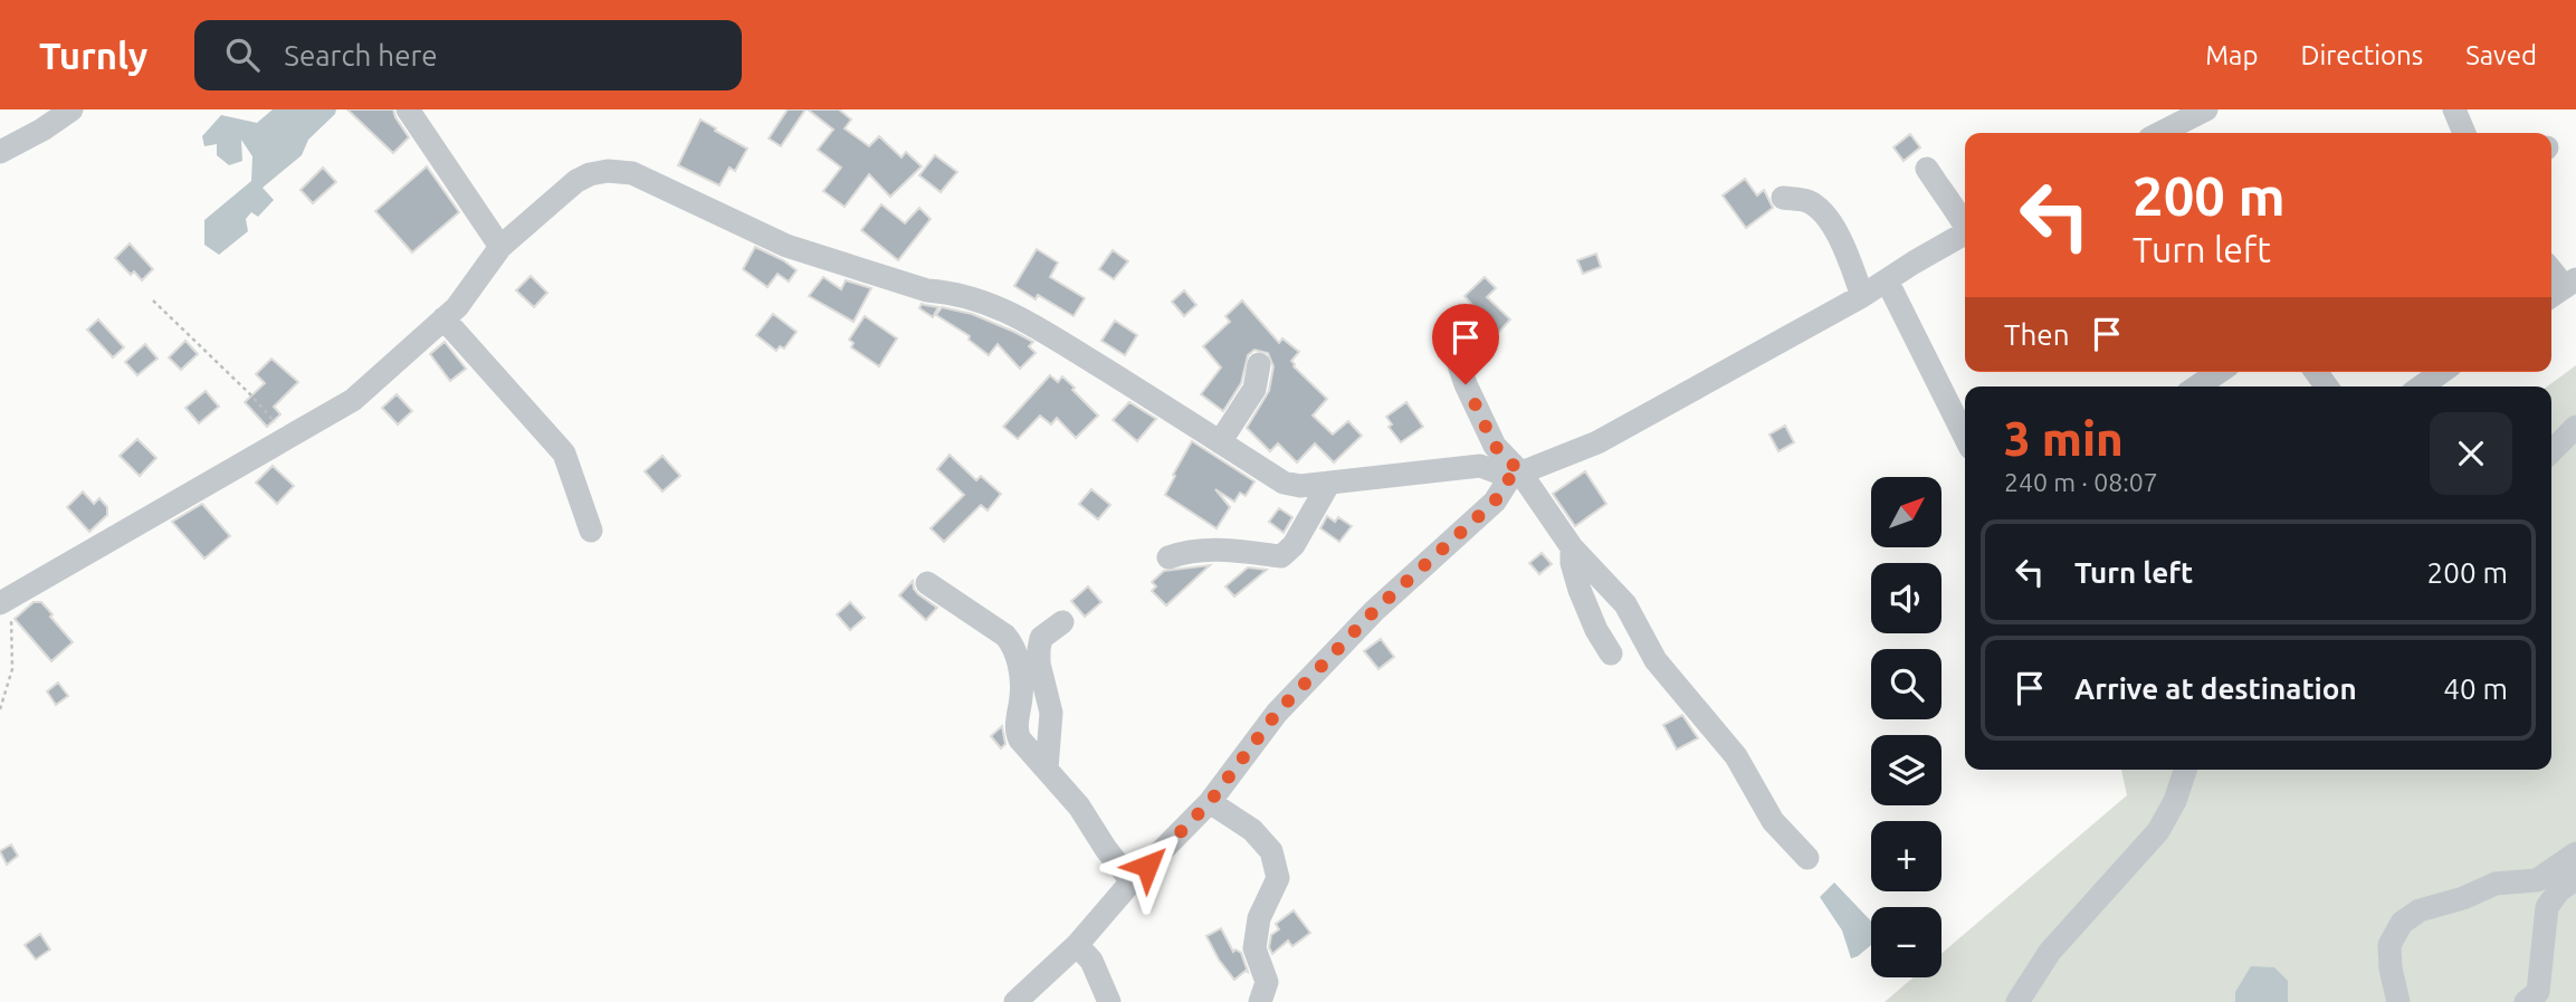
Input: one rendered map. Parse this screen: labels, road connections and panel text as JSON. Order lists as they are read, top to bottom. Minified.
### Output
{"north":"top right","page":{"header":"Turnly","search":"Search here","nav":["Map","Directions","Saved"],"turn":["200 m","Turn left"],"then":"Then","heading":["3 min","240 m · 08:07"],"map_buttons":["+","−"],"list":[{"name":"Turn left","value":"200 m"},{"name":"Arrive at destination","value":"40 m"}]}}
